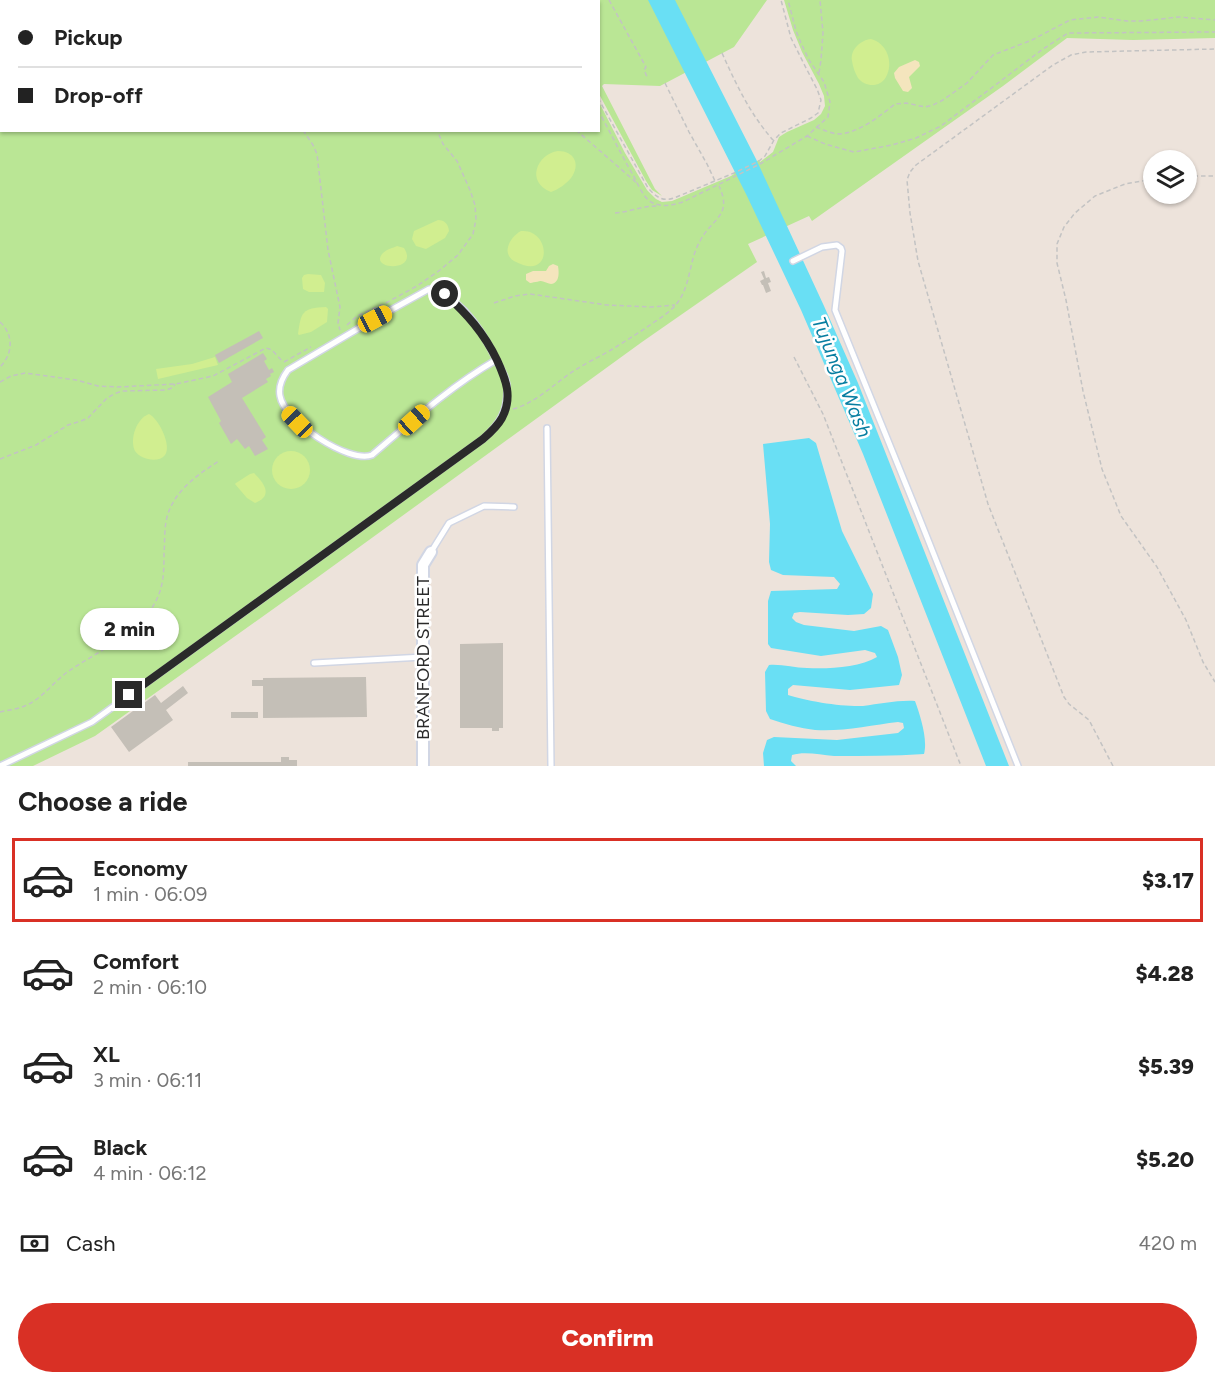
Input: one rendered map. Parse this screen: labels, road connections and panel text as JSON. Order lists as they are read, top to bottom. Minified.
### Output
{"streets":{"street":["BRANFORD STREET"]},"water":["Tujunga Wash"],"page":{"banner":["Pickup","Drop-off"],"bubble":"2 min","heading":"Choose a ride","list":[{"name":"Economy","note":"1 min · 06:09","value":"$3.17"},{"name":"Comfort","note":"2 min · 06:10","value":"$4.28"},{"name":"XL","note":"3 min · 06:11","value":"$5.39"},{"name":"Black","note":"4 min · 06:12","value":"$5.20"}],"pay":["Cash","420 m"],"buttons":"Confirm"}}
